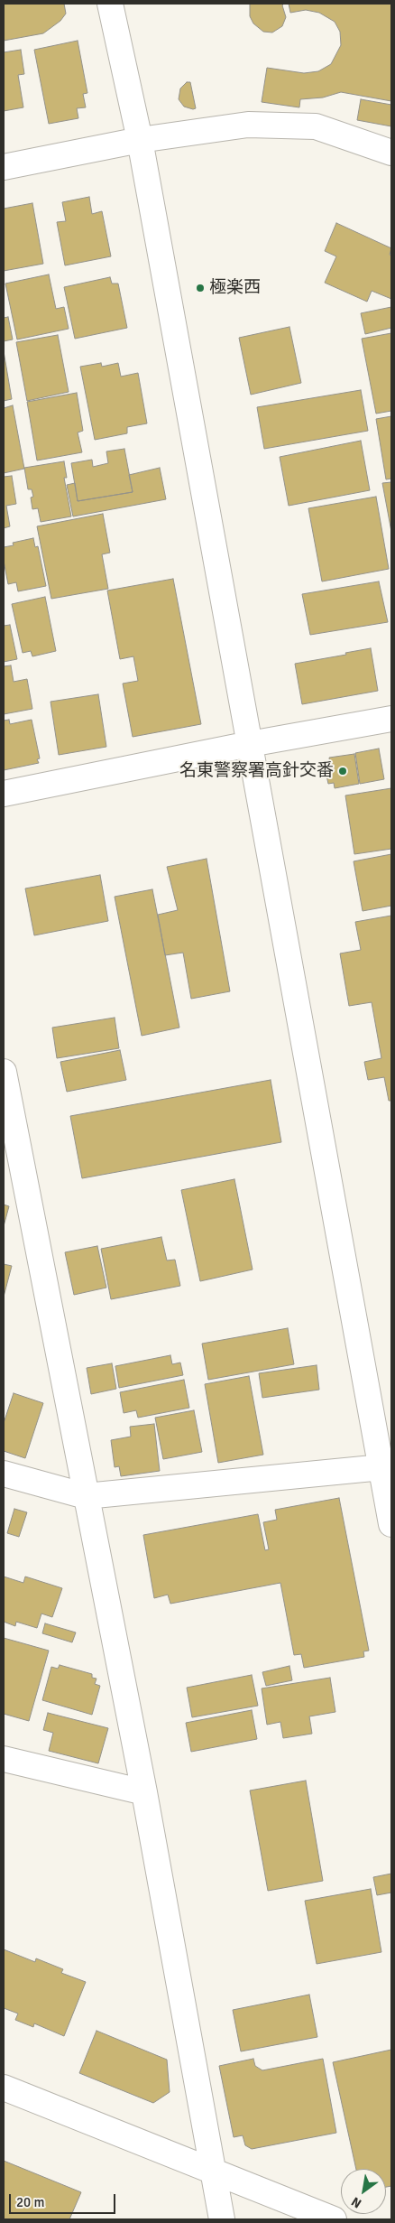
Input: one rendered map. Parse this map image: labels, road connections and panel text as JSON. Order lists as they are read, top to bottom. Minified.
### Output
{"places":["極楽西","名東警察署高針交番"],"scale_bar":"20 m","north":"bottom left"}
